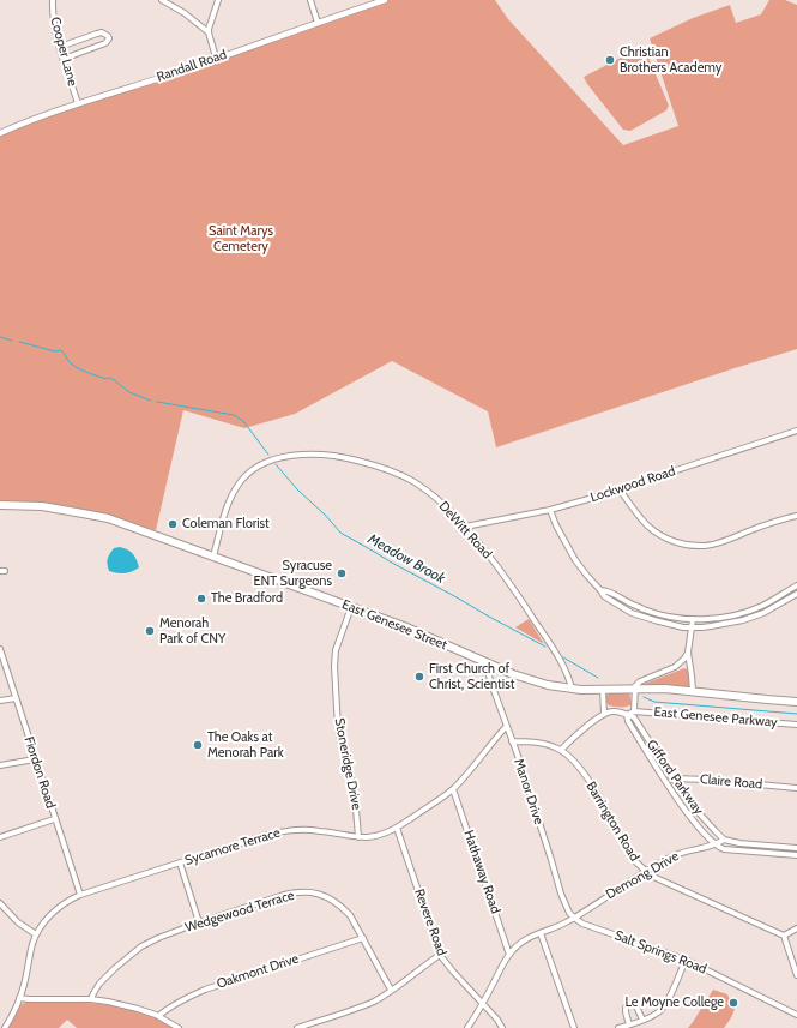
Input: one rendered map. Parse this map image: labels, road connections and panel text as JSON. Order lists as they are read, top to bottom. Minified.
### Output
{"streets":{"main road":["East Genesee Street"],"street":["Cooper Lane","Randall Road","Lockwood Road","DeWitt Road","East Genesee Parkway","Stoneridge Drive","Fiordon Road","Gifford Parkway","Claire Road","Manor Drive","Barrington Road","Sycamore Terrace","Hathaway Road","Demong Drive","Wedgewood Terrace","Revere Road","Salt Springs Road","Oakmont Drive"]},"crossings":[["Cooper Lane","Randall Road"],["Lockwood Road","DeWitt Road"],["DeWitt Road","East Genesee Street"],["East Genesee Street","Stoneridge Drive"],["East Genesee Street","Manor Drive"],["Stoneridge Drive","Sycamore Terrace"],["Fiordon Road","Sycamore Terrace"],["Gifford Parkway","Claire Road"],["Gifford Parkway","Demong Drive"],["Manor Drive","Barrington Road"],["Manor Drive","Sycamore Terrace"],["Manor Drive","Demong Drive"],["Manor Drive","Salt Springs Road"],["Barrington Road","Demong Drive"],["Sycamore Terrace","Hathaway Road"],["Sycamore Terrace","Revere Road"],["Hathaway Road","Demong Drive"],["Demong Drive","Revere Road"],["Demong Drive","Salt Springs Road"],["Wedgewood Terrace","Oakmont Drive"]],"water":["Meadow Brook"],"parks":["Saint Marys Cemetery"],"places":["Christian Brothers Academy","Coleman Florist","Syracuse ENT Surgeons","The Bradford","Menorah Park of CNY","First Church of Christ, Scientist","The Oaks at Menorah Park","Le Moyne College"]}
